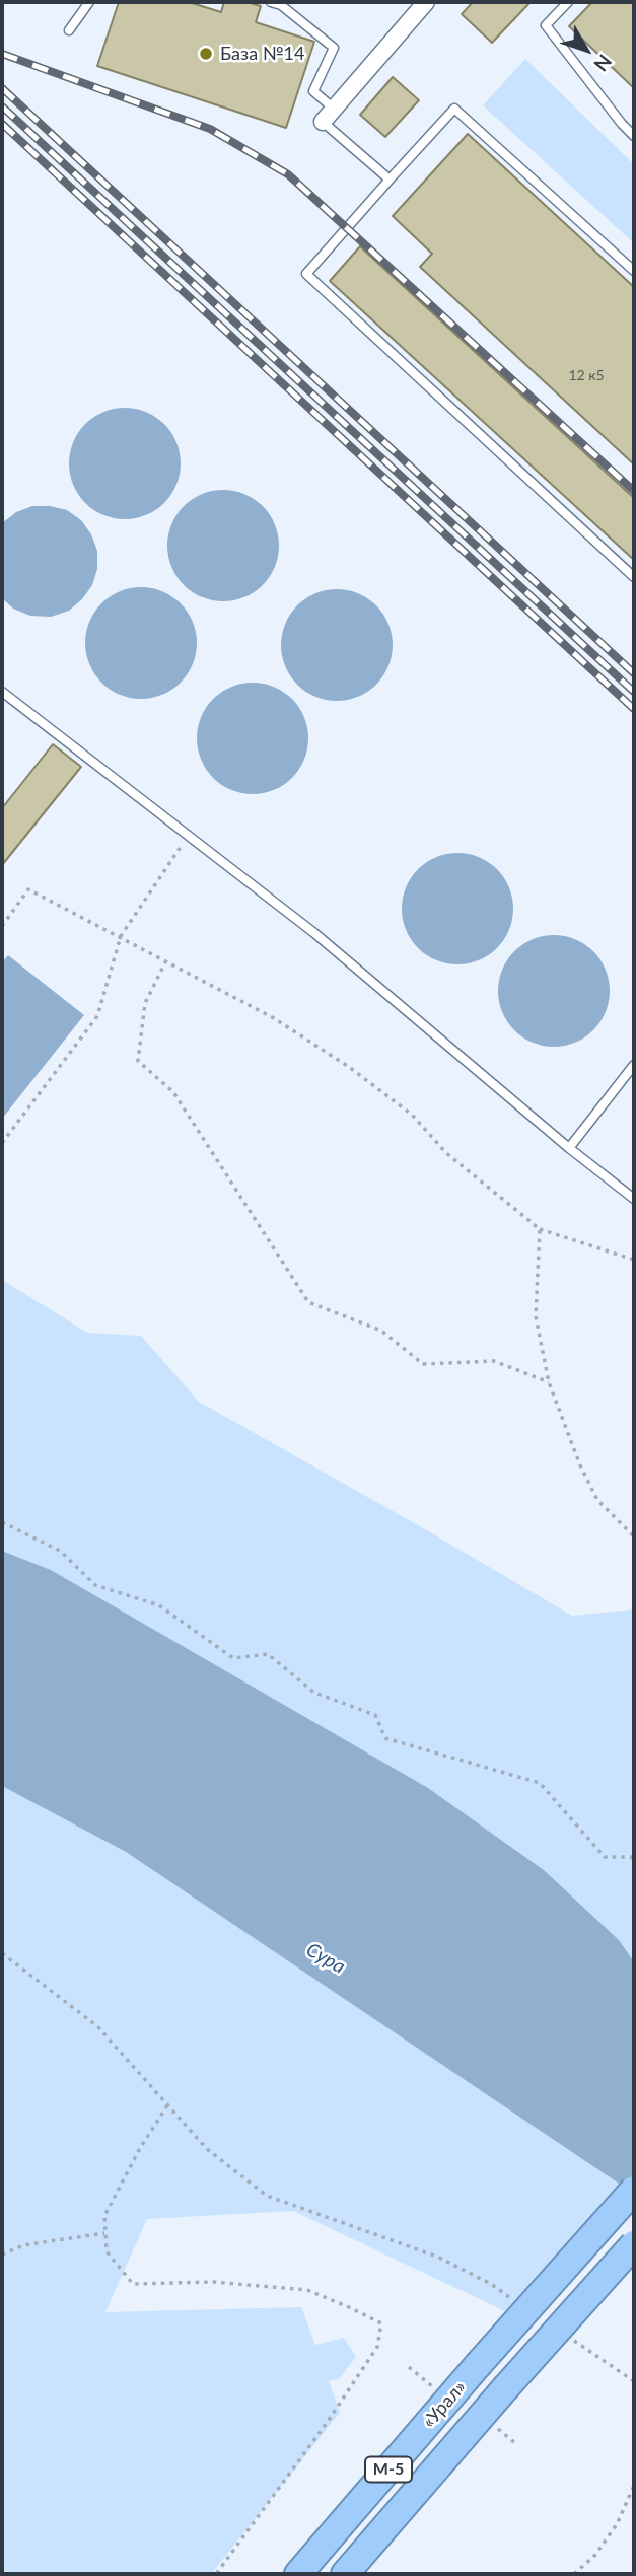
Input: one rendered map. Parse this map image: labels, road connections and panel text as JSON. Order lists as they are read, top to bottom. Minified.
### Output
{"streets":{"highway":["«Урал»","М-5"]},"water":["Сура"],"places":["База №14"],"house_numbers":["12 к5"],"north":"bottom right"}
